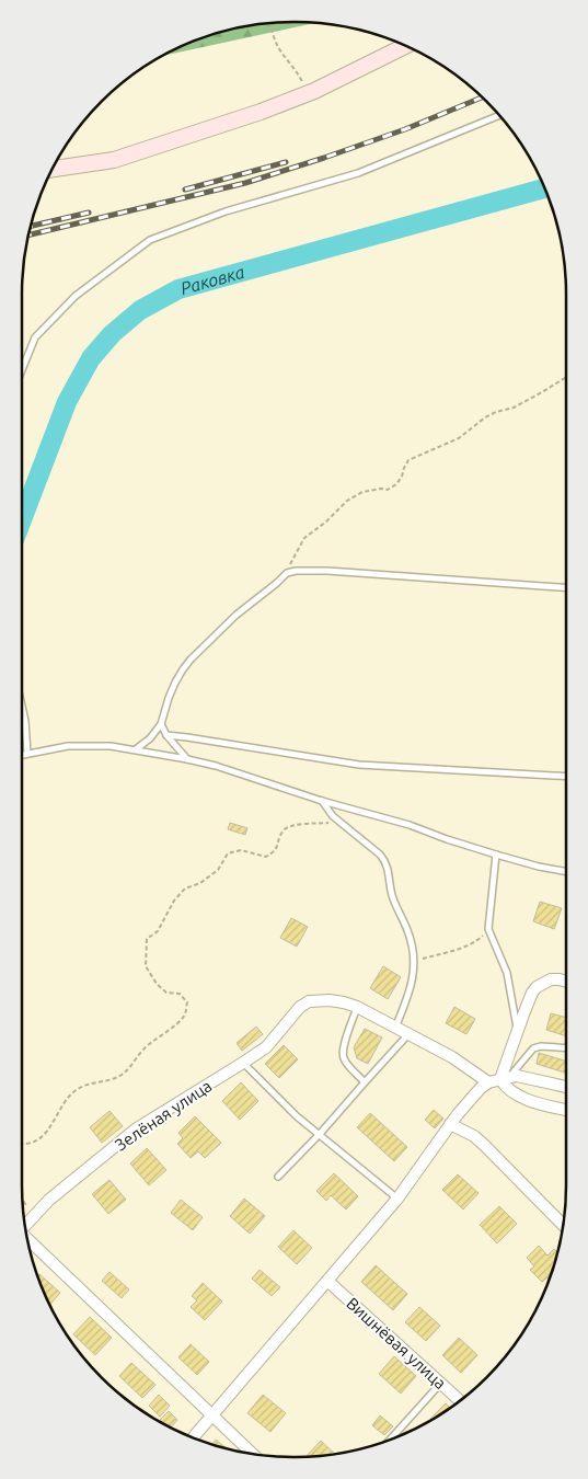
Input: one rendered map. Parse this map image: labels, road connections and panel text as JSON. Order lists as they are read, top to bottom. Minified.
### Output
{"streets":{"street":["Зелёная улица","Вишнёвая улица"]},"water":["Раковка"]}
